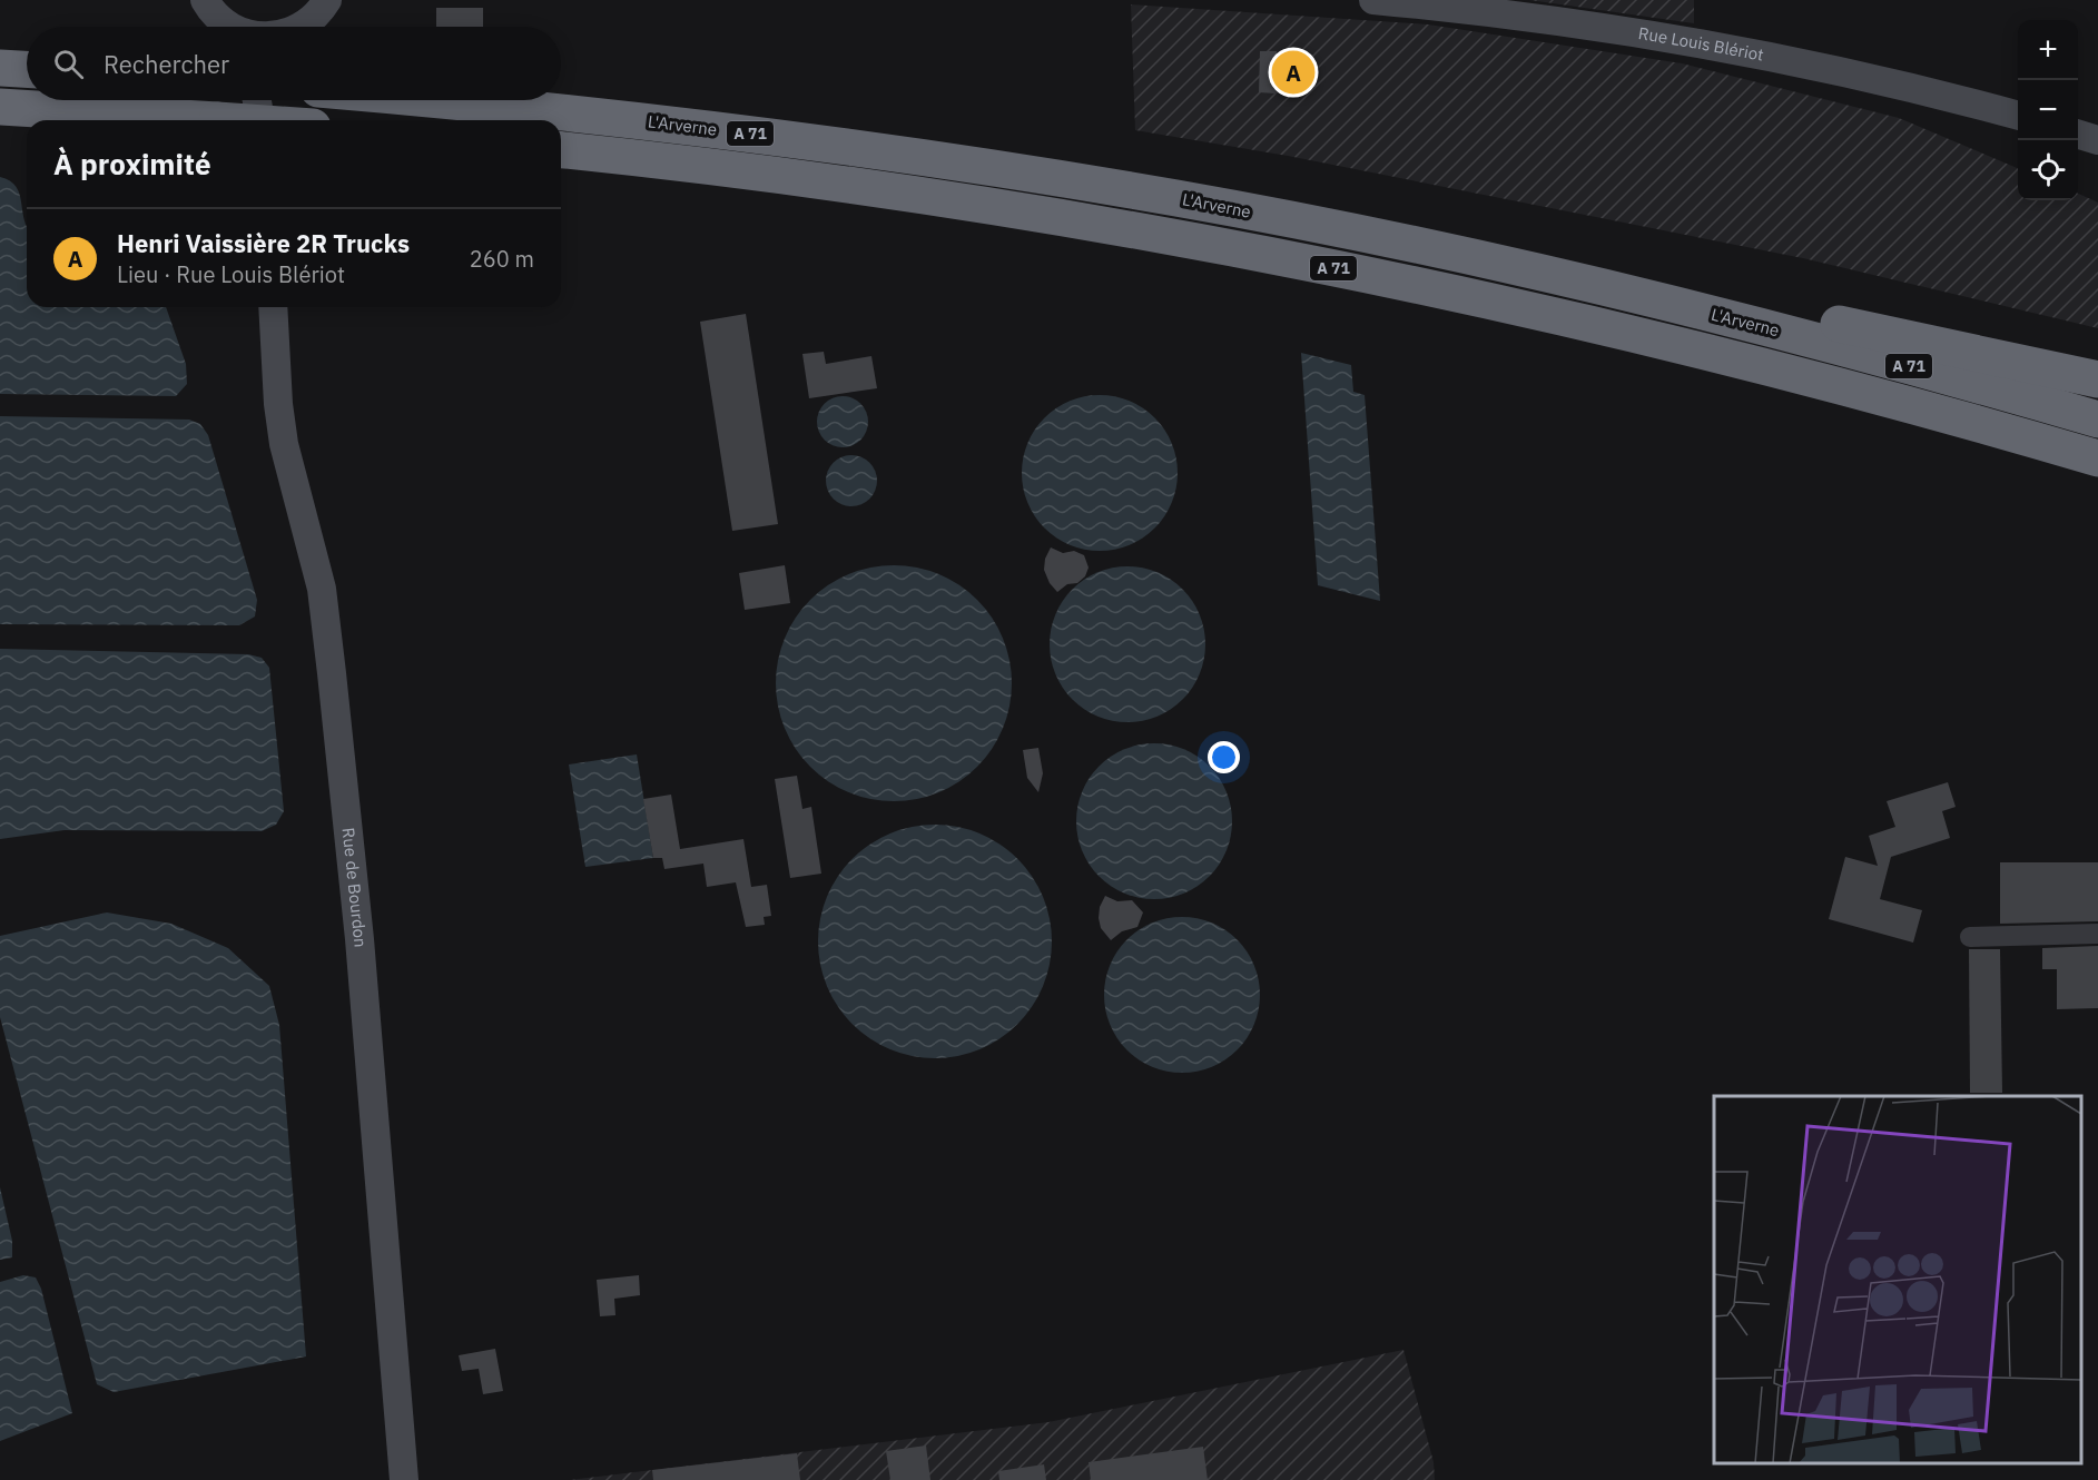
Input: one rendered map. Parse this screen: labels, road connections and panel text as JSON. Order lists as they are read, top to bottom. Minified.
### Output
{"streets":{"highway":["L'Arverne","A 71"],"main road":["Rue Louis Blériot","Rue de Bourdon"]},"page":{"map_buttons":["+","−"],"search":"Rechercher","pins":"A","heading":"À proximité","list":[{"mark":"A","name":"Henri Vaissière 2R Trucks","note":"Lieu · Rue Louis Blériot","value":"260 m"}]}}
